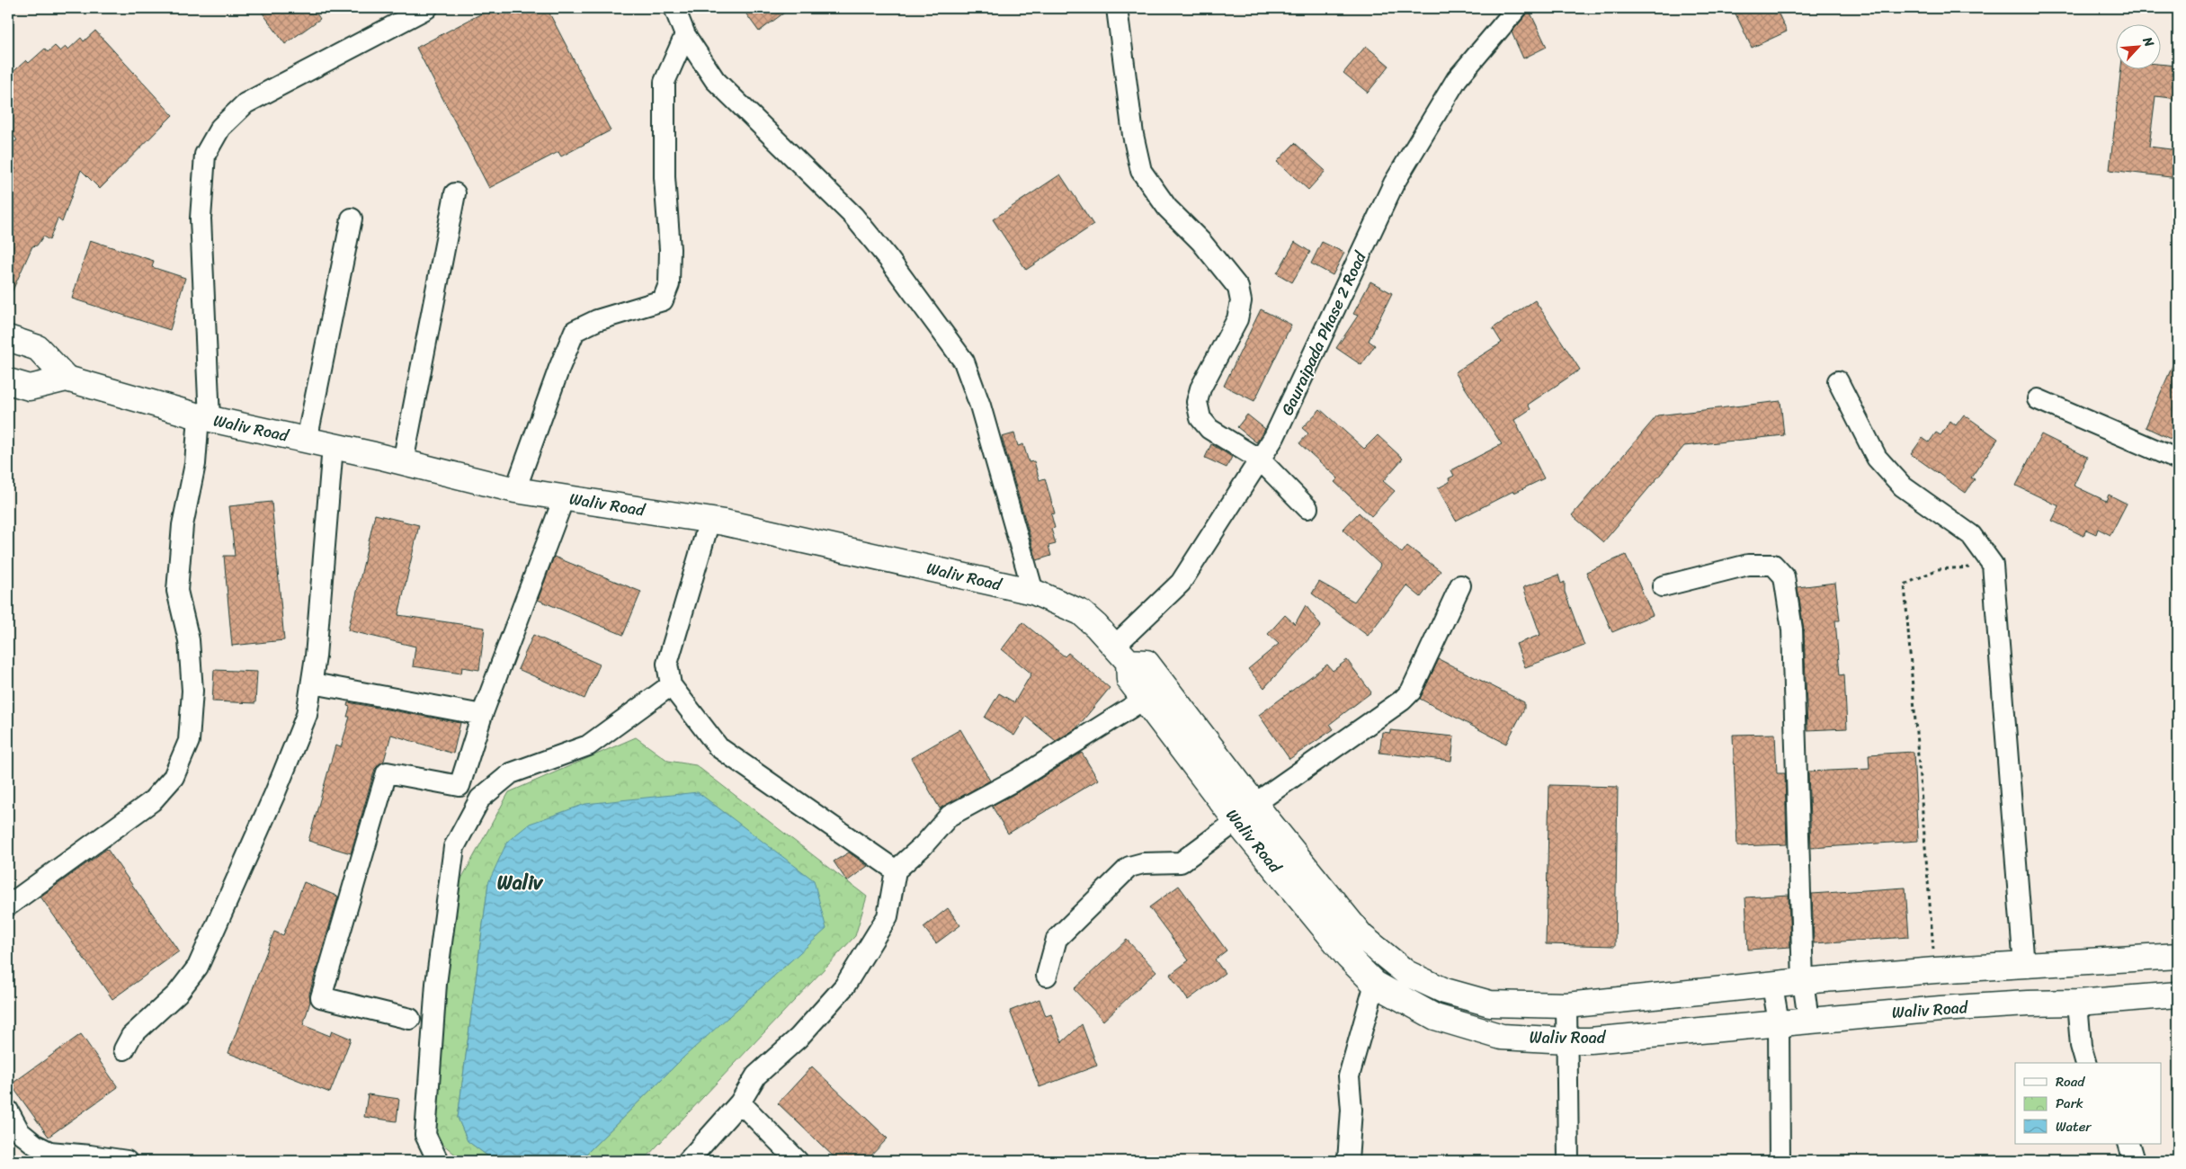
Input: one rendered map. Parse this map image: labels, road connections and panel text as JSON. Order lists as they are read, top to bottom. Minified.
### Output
{"streets":{"main road":["Waliv Road"],"street":["Gauraipada Phase 2 Road"]},"crossings":[["Gauraipada Phase 2 Road","Waliv Road"]],"districts":["Waliv"],"legend":["Road","Park","Water"],"north":"top right"}
